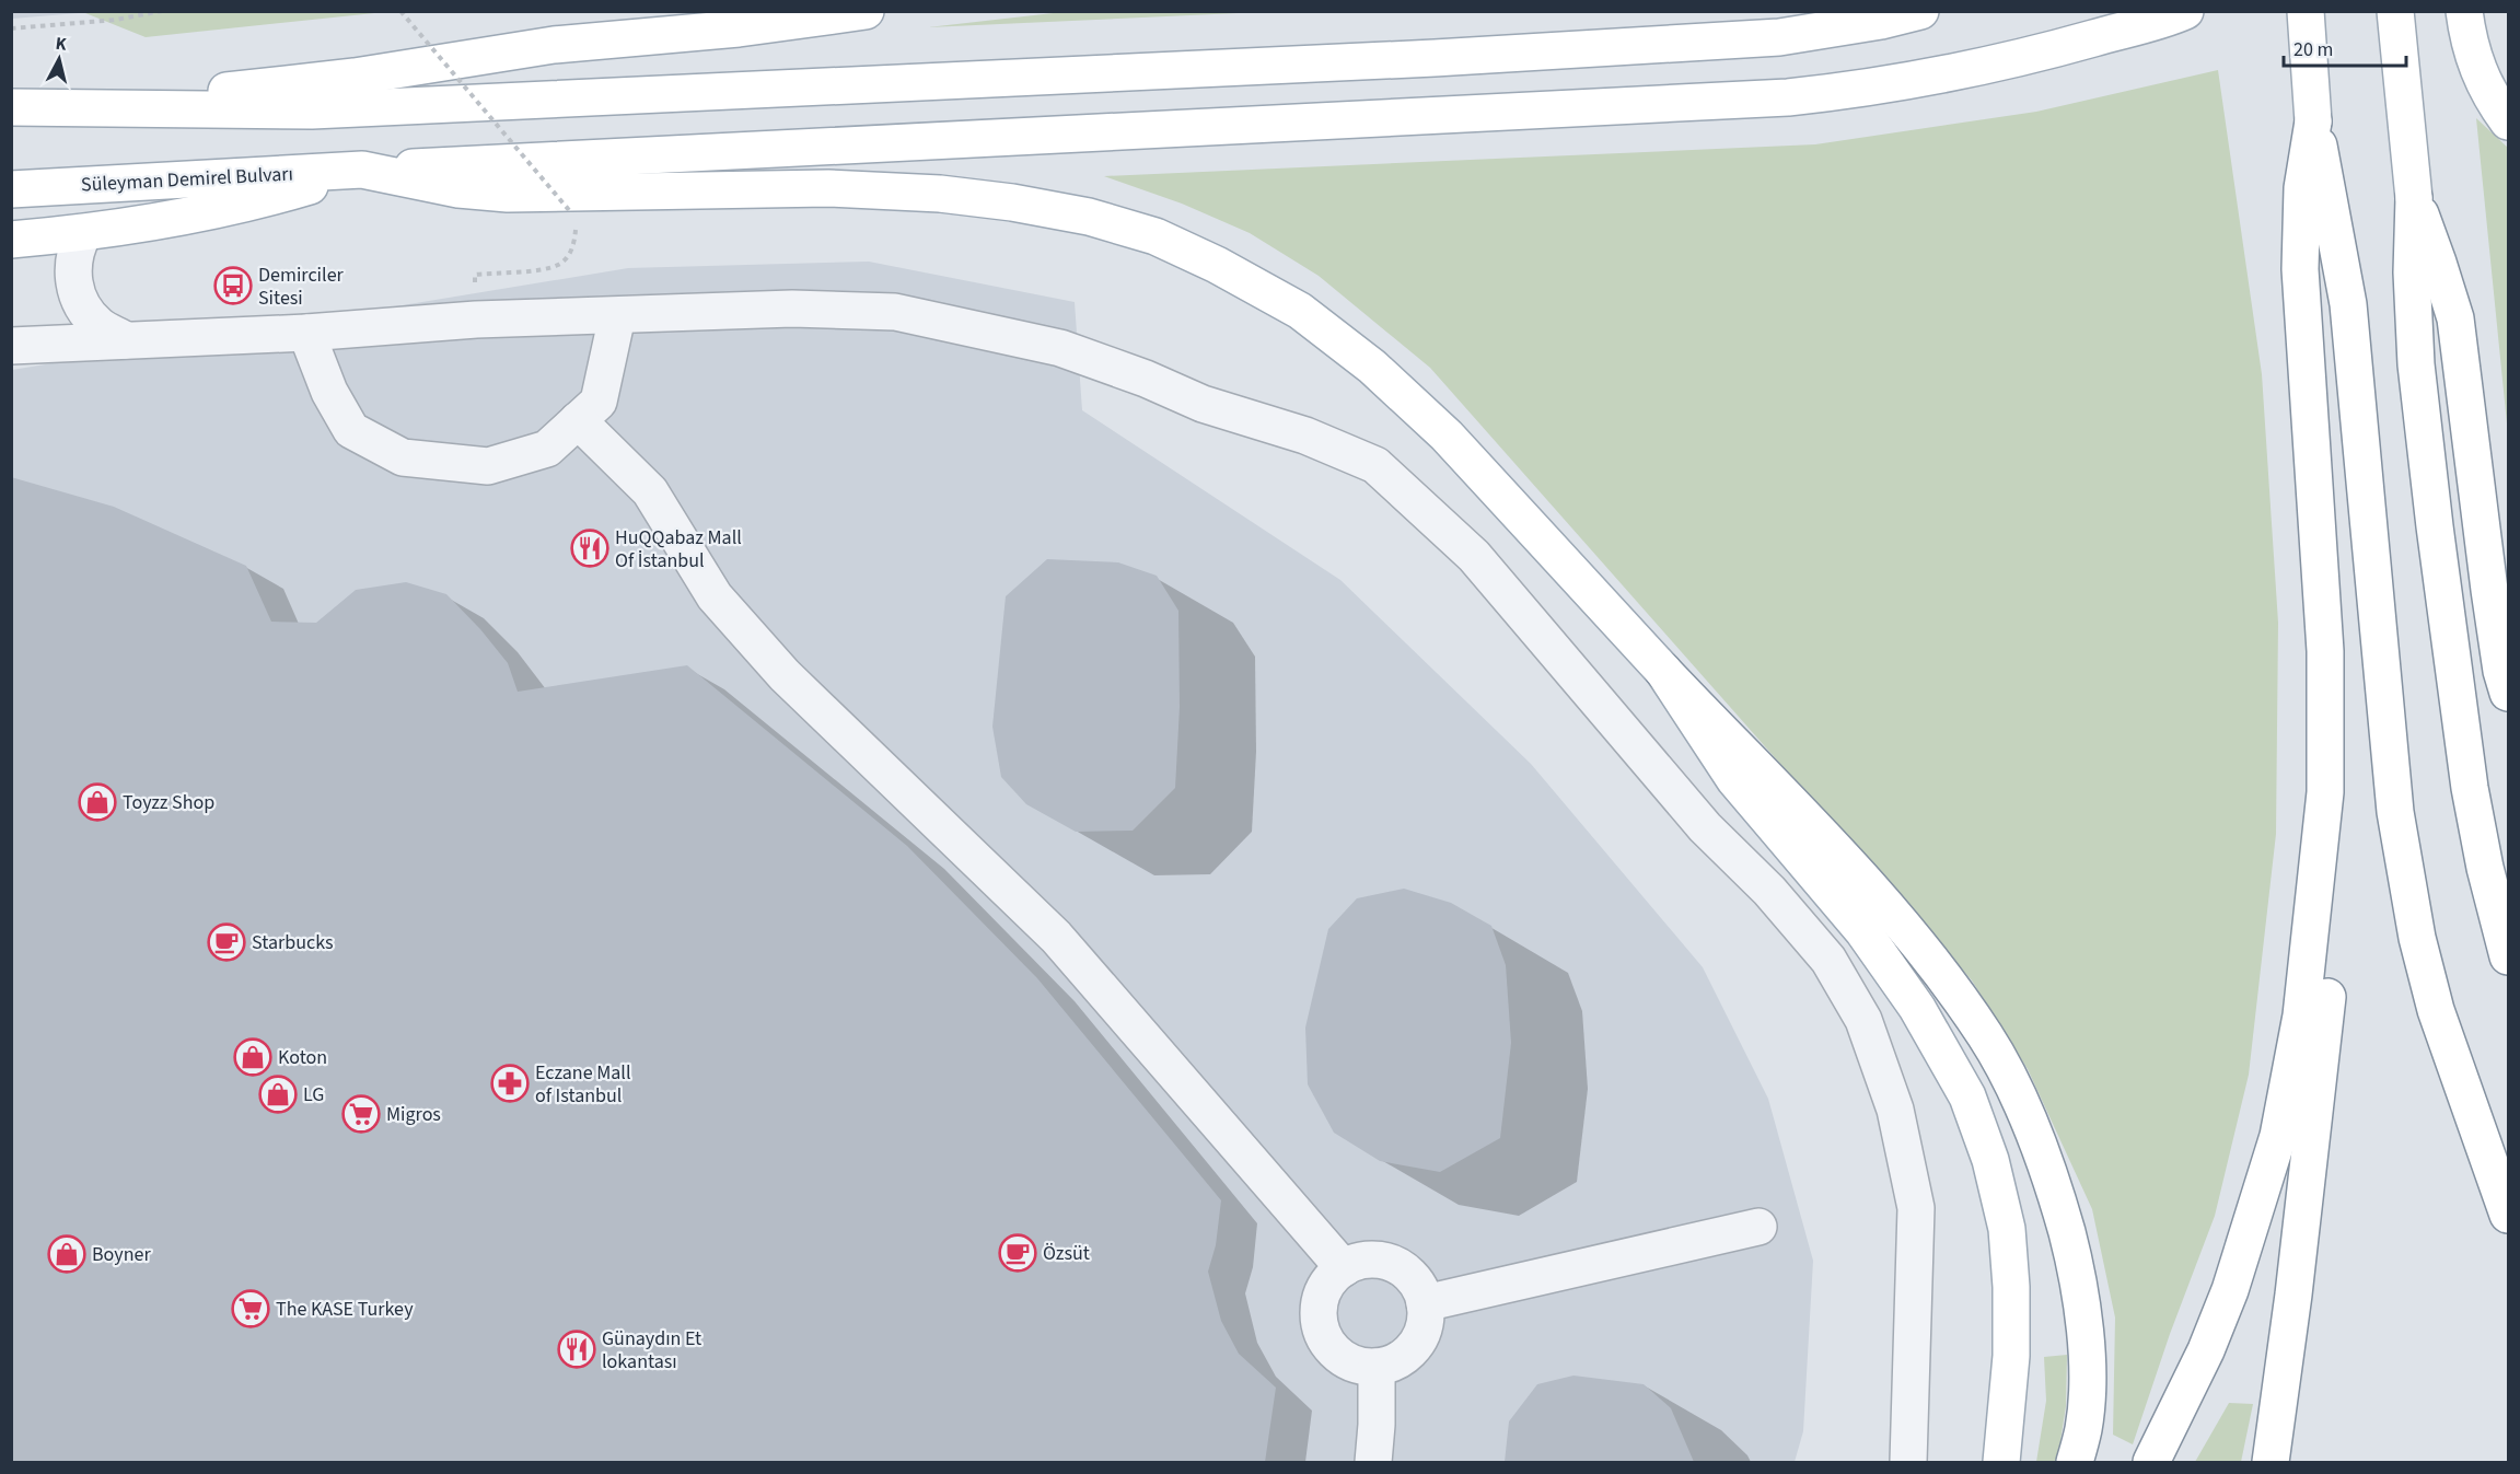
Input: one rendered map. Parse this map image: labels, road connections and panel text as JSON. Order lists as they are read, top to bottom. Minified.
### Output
{"streets":{"main road":["Süleyman Demirel Bulvarı"]},"places":{"bus stop":["Demirciler Sitesi"],"restaurant":["HuQQabaz Mall Of İstanbul","Günaydın Et lokantası"],"shop":["Toyzz Shop","Koton","LG","Boyner"],"cafe":["Starbucks","Özsüt"],"pharmacy":["Eczane Mall of Istanbul"],"supermarket":["Migros","The KASE Turkey"]},"scale_bar":"20 m","north":"top"}
